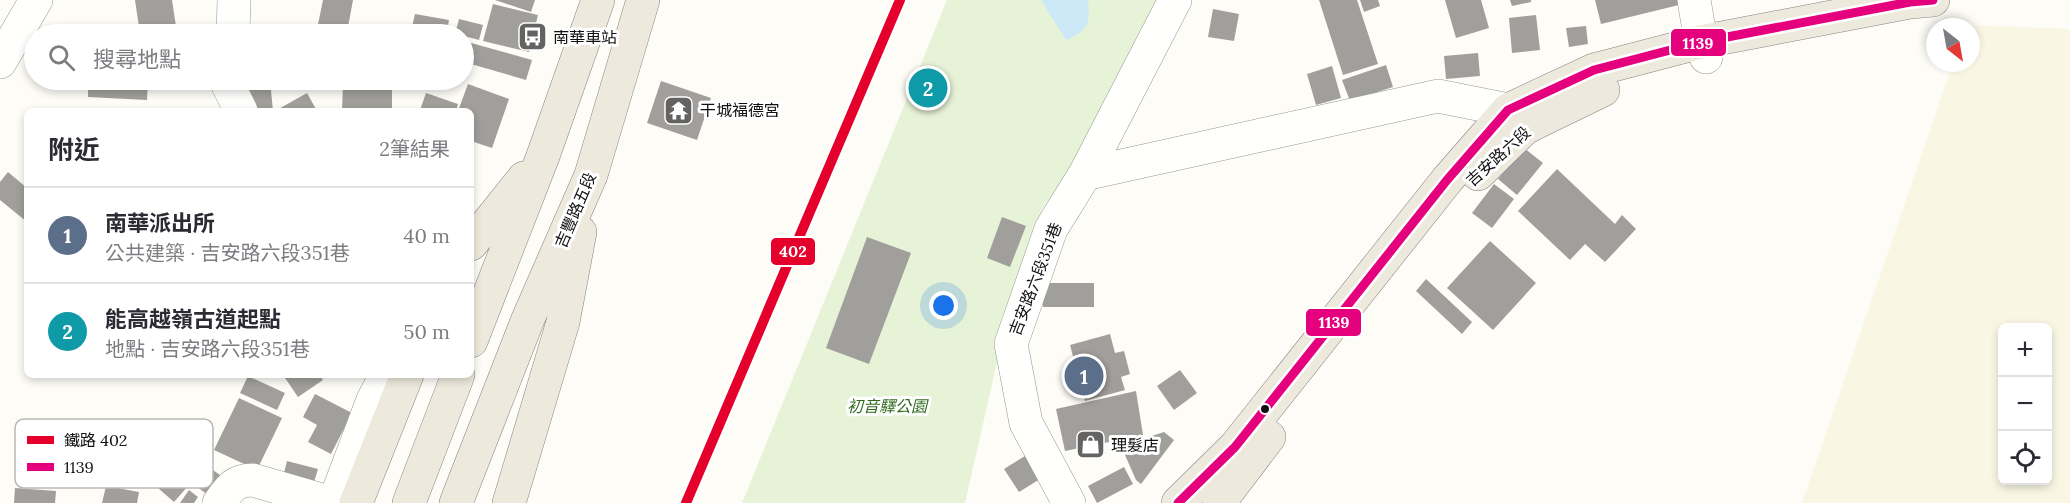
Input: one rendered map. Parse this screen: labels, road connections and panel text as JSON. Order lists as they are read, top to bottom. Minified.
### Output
{"streets":{"main road":["吉安路六段","吉豐路五段"],"street":["吉安路六段351巷"]},"parks":["初音驛公園"],"places":{"bus stop":["南華車站"],"temple":["干城福德宮"],"shop":["理髮店"]},"lines":["rail line 402","transit line 1139"],"legend":["鐵路 402","1139"],"north":"bottom right","page":{"search":"搜尋地點","pins":["2","1"],"heading":["附近","2筆結果"],"list":[{"mark":"1","name":"南華派出所","note":"公共建築 · 吉安路六段351巷","value":"40 m"},{"mark":"2","name":"能高越嶺古道起點","note":"地點 · 吉安路六段351巷","value":"50 m"}],"map_buttons":["+","−"]}}
